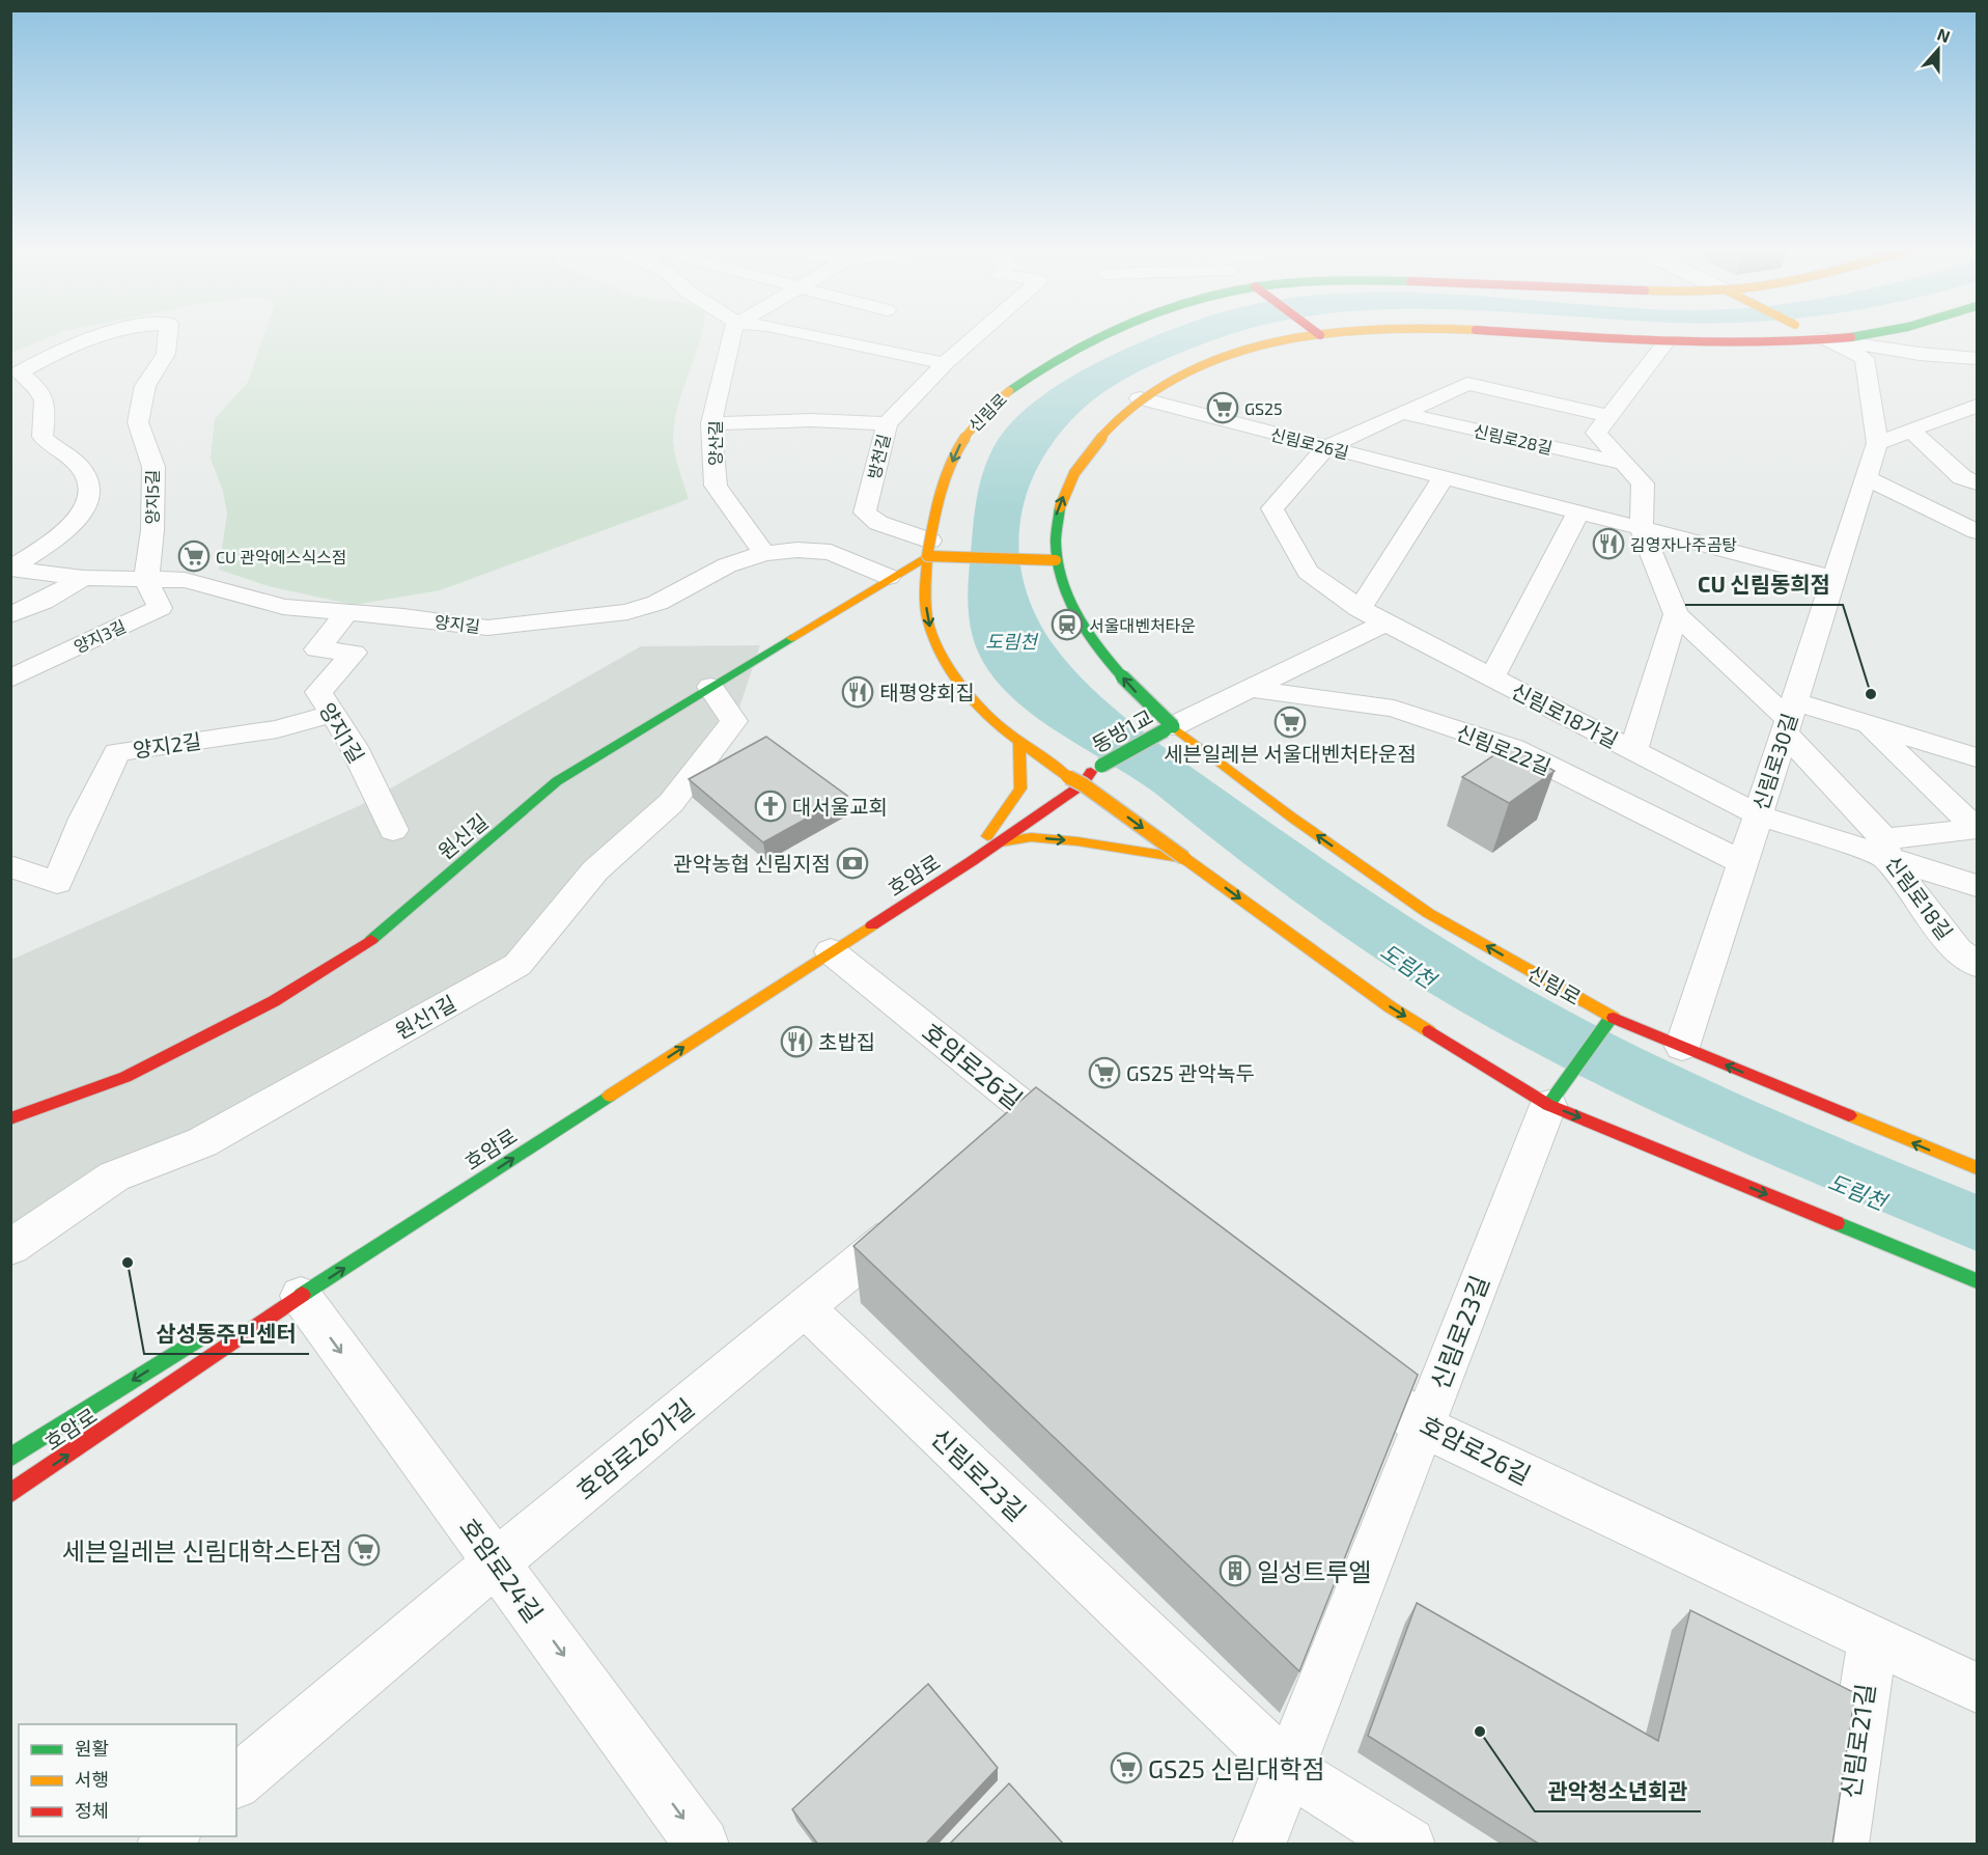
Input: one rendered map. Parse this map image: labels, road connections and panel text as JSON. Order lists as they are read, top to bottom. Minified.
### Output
{"streets":{"main road":["신림로","동방1교","원신길","호암로"],"street":["신림로28길","양산길","신림로26길","방천길","양지5길","양지길","양지3길","신림로18가길","양지1길","양지2길","신림로22길","신림로30길","신림로18길","원신1길","호암로26길","신림로23길","호암로26가길","호암로24길","신림로21길"]},"crossings":[["신림로","신림로26길"],["신림로","방천길"],["신림로","동방1교"],["신림로","신림로30길"],["신림로","원신길"],["양산길","양지길"],["신림로26길","신림로18가길"],["신림로26길","신림로30길"],["방천길","원신길"],["양지5길","양지길"],["양지5길","양지3길"],["양지길","양지3길"],["양지길","양지1길"],["양지길","원신길"],["신림로18가길","신림로30길"],["신림로18가길","신림로18길"],["양지1길","양지2길"],["신림로22길","신림로30길"],["원신길","원신1길"],["호암로","호암로26길"],["호암로","호암로24길"],["호암로26길","신림로23길"],["호암로26길","신림로21길"],["신림로23길","호암로26가길"],["호암로26가길","호암로24길"]],"one_way":["호암로24길"],"water":["도림천"],"places":{"supermarket":["GS25","CU 관악에스식스점","세븐일레븐 서울대벤처타운점","GS25 관악녹두","세븐일레븐 신림대학스타점","GS25 신림대학점"],"restaurant":["김영자나주곰탕","태평양회집","초밥집"],"station":["서울대벤처타운"],"other":["CU 신림동희점","삼성동주민센터","관악청소년회관"],"church":["대서울교회"],"bank":["관악농협 신림지점"],"building":["일성트루엘"]},"legend":["원활","서행","정체"],"north":"top"}
